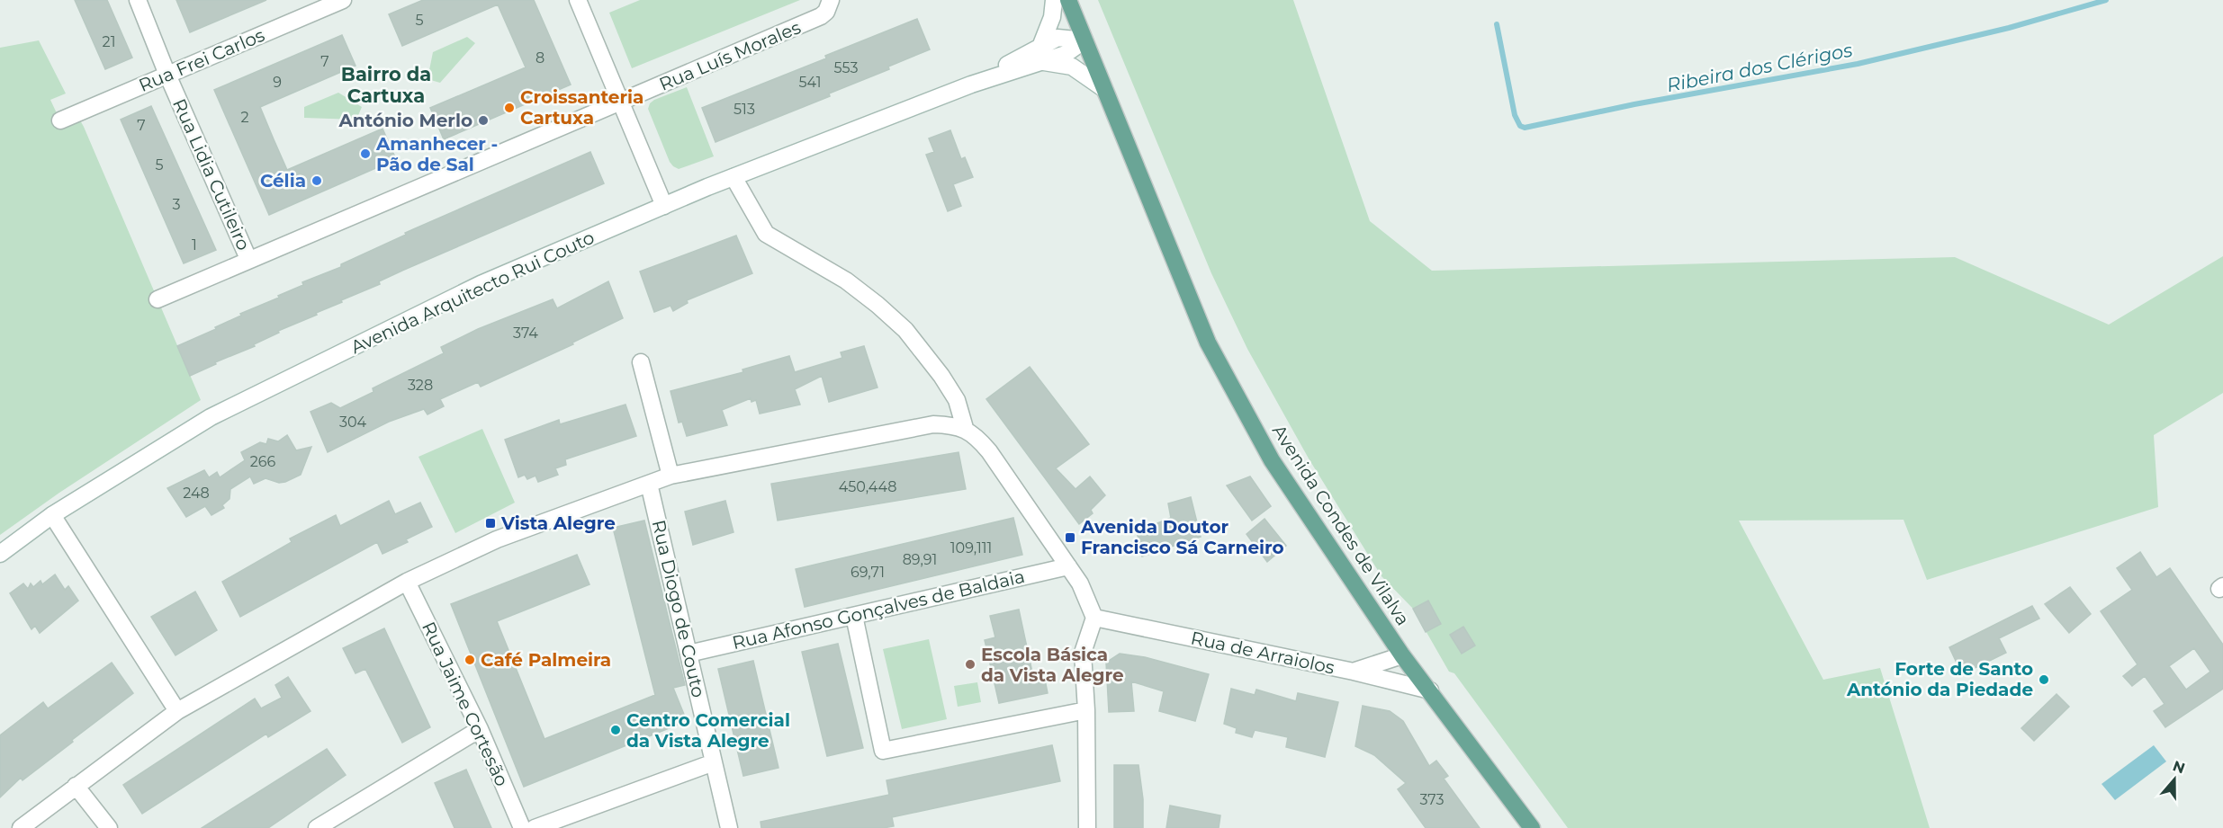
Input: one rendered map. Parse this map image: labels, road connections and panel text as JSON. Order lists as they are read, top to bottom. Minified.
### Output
{"streets":{"main road":["Avenida Condes de Vilalva"],"street":["Rua Luís Morales","Rua Frei Carlos","Rua Lidia Cutileiro","Avenida Arquitecto Rui Couto","Rua Diogo de Couto","Rua Afonso Gonçalves de Baldaia","Rua de Arraiolos","Rua Jaime Cortesão"]},"crossings":[["Rua Luís Morales","Rua Lidia Cutileiro"],["Rua Frei Carlos","Rua Lidia Cutileiro"],["Avenida Arquitecto Rui Couto","Avenida Condes de Vilalva"],["Avenida Condes de Vilalva","Rua de Arraiolos"],["Rua Diogo de Couto","Rua Afonso Gonçalves de Baldaia"]],"districts":["Bairro da Cartuxa"],"water":["Ribeira dos Clérigos"],"places":{"other":["Croissanteria Cartuxa","António Merlo","Amanhecer - Pão de Sal","Célia","Café Palmeira","Escola Básica da Vista Alegre","Forte de Santo António da Piedade","Centro Comercial da Vista Alegre"],"transit":["Vista Alegre","Avenida Doutor Francisco Sá Carneiro"]},"house_numbers":["5","21","8","7","553","9","541","513","2","7","5","3","1","374","328","304","266","450,448","248","109,111","89,91","69,71","373"],"north":"top"}
